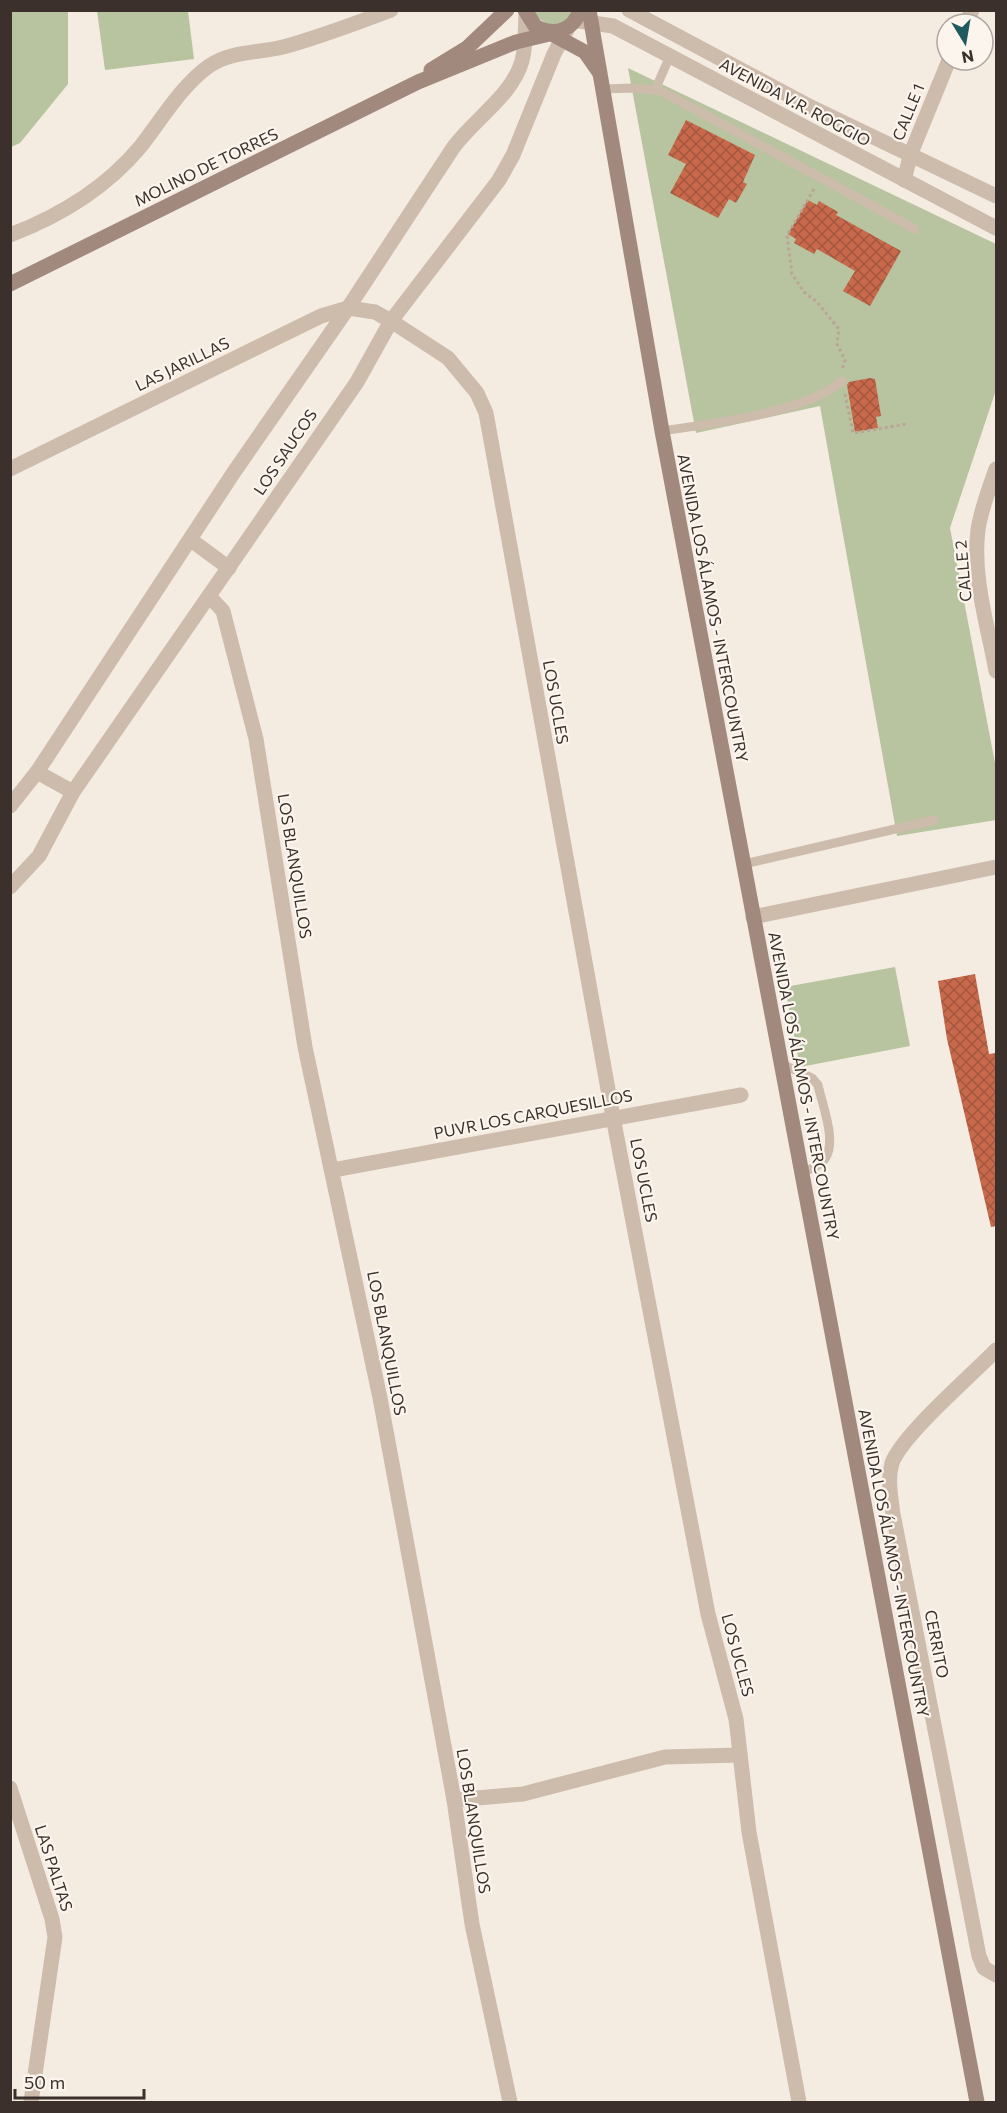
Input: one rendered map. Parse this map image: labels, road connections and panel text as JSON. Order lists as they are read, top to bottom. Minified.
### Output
{"streets":{"main road":["MOLINO DE TORRES","AVENIDA LOS ÁLAMOS - INTERCOUNTRY"],"street":["AVENIDA V.R. ROGGIO","CALLE 1","LAS JARILLAS","LOS SAUCOS","CALLE 2","LOS UCLES","LOS BLANQUILLOS","PUVR LOS CARQUESILLOS","CERRITO","LAS PALTAS"]},"crossings":[["AVENIDA V.R. ROGGIO","CALLE 1"],["AVENIDA V.R. ROGGIO","MOLINO DE TORRES"],["AVENIDA V.R. ROGGIO","LOS SAUCOS"],["AVENIDA V.R. ROGGIO","AVENIDA LOS ÁLAMOS - INTERCOUNTRY"],["MOLINO DE TORRES","LOS SAUCOS"],["LAS JARILLAS","LOS SAUCOS"],["LAS JARILLAS","LOS UCLES"],["LOS SAUCOS","LOS UCLES"],["LOS SAUCOS","LOS BLANQUILLOS"],["LOS UCLES","PUVR LOS CARQUESILLOS"],["LOS BLANQUILLOS","PUVR LOS CARQUESILLOS"]],"scale_bar":"50 m","north":"bottom"}
